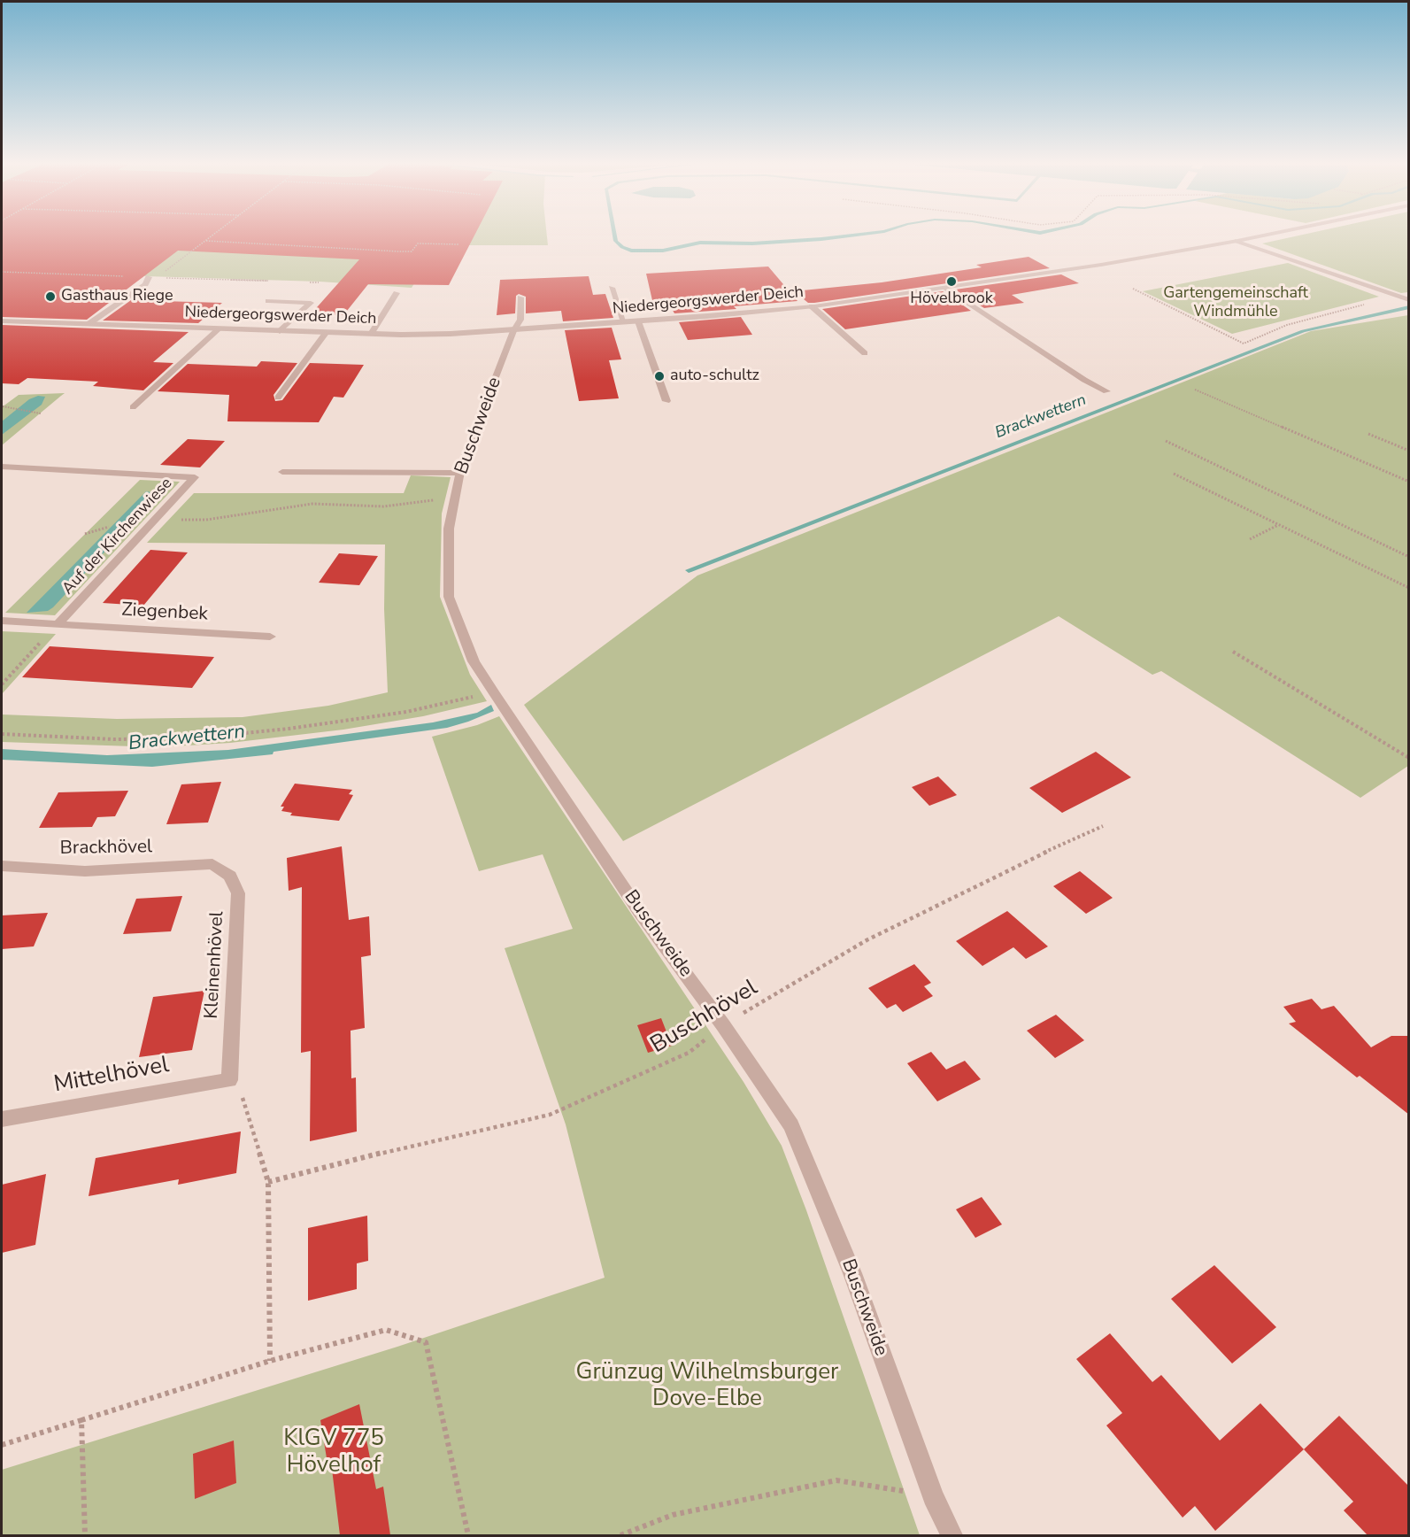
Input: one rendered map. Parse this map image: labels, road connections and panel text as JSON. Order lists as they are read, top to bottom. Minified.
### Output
{"streets":{"street":["Niedergeorgswerder Deich","Buschweide","Auf der Kirchenwiese","Ziegenbek","Brackhövel","Kleinenhövel","Mittelhövel"],"path":["Buschhövel"]},"crossings":[["Niedergeorgswerder Deich","Buschweide"],["Buschweide","Buschhövel"],["Auf der Kirchenwiese","Ziegenbek"],["Brackhövel","Kleinenhövel"],["Kleinenhövel","Mittelhövel"]],"water":["Brackwettern"],"parks":["Gartengemeinschaft Windmühle","Grünzug Wilhelmsburger Dove-Elbe","KlGV 775 Hövelhof"],"places":["Hövelbrook","Gasthaus Riege","auto-schultz"]}
